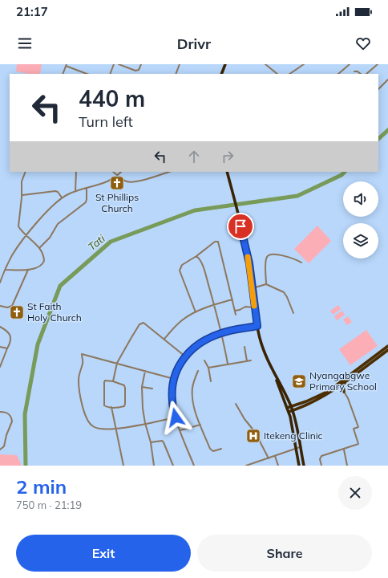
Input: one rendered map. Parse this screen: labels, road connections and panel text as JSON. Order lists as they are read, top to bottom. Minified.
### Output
{"water":["Tati"],"places":{"church":["St Phillips Church","St Faith Holy Church"],"school or university":["Nyangabgwe Primary School"],"hospital":["Itekeng Clinic"]},"page":{"status":"21:17","header":"Drivr","turn":["440 m","Turn left"],"heading":["2 min","750 m · 21:19"],"buttons":["Exit","Share"]}}
